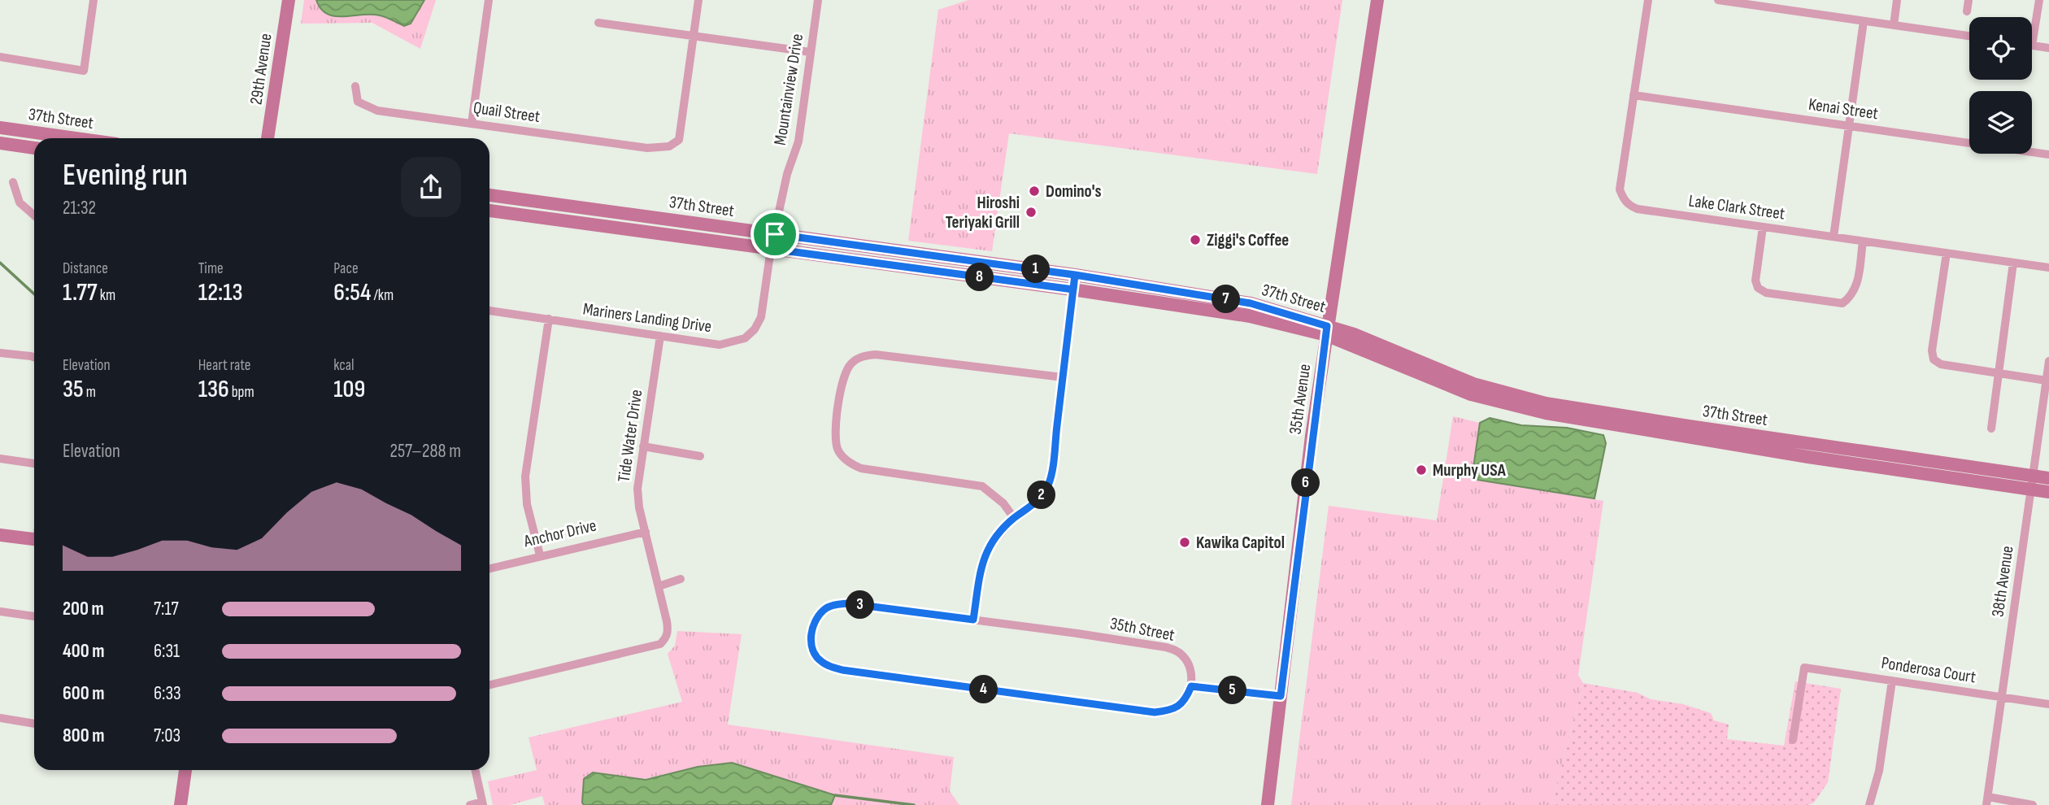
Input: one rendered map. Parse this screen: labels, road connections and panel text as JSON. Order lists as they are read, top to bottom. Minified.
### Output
{"streets":{"main road":["29th Avenue","37th Street","35th Avenue"],"street":["Mountainview Drive","Kenai Street","Quail Street","Lake Clark Street","Mariners Landing Drive","Tide Water Drive","Anchor Drive","38th Avenue","35th Street","Ponderosa Court"]},"crossings":[["Mountainview Drive","37th Street"],["Mountainview Drive","Mariners Landing Drive"],["Kenai Street","Lake Clark Street"],["37th Street","Mariners Landing Drive"],["37th Street","35th Avenue"],["37th Street","38th Avenue"],["Mariners Landing Drive","Tide Water Drive"],["Tide Water Drive","Anchor Drive"],["38th Avenue","Ponderosa Court"]],"places":["Domino's","Hiroshi Teriyaki Grill","Ziggi's Coffee","Murphy USA","Kawika Capitol"],"page":{"heading":["Evening run","21:32"],"stats":[["Distance","1.77 km"],["Time","12:13"],["Pace","6:54 /km"],["Elevation","35 m"],["Heart rate","136 bpm"],["kcal","109"]],"pins":["1","8","7","6","2","3","4","5"],"chart":["Elevation","257–288 m"],"list":[{"name":"200 m","note":"7:17"},{"name":"400 m","note":"6:31"},{"name":"600 m","note":"6:33"},{"name":"800 m","note":"7:03"}]}}
